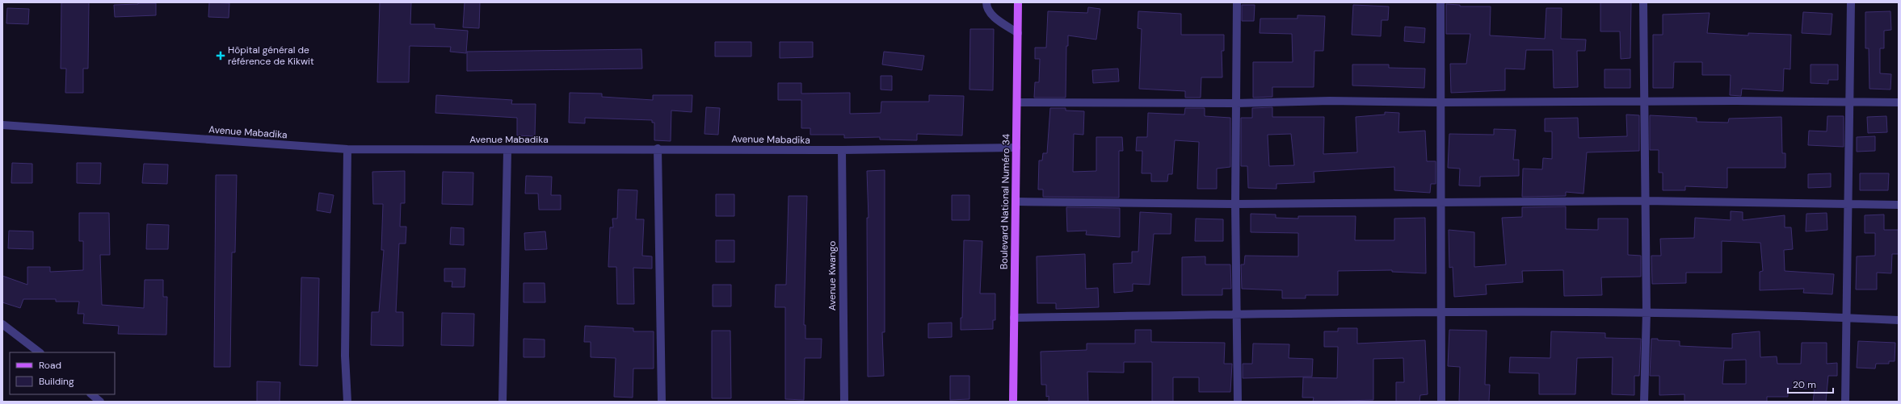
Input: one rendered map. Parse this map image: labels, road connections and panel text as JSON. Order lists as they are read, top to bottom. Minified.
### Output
{"streets":{"main road":["Boulevard National Numéro 34"],"street":["Avenue Mabadika","Avenue Kwango"]},"crossings":[["Avenue Mabadika","Boulevard National Numéro 34"],["Avenue Mabadika","Avenue Kwango"]],"places":{"health":["Hôpital général de référence de Kikwit"]},"legend":["Road","Building"],"scale_bar":"20 m"}
